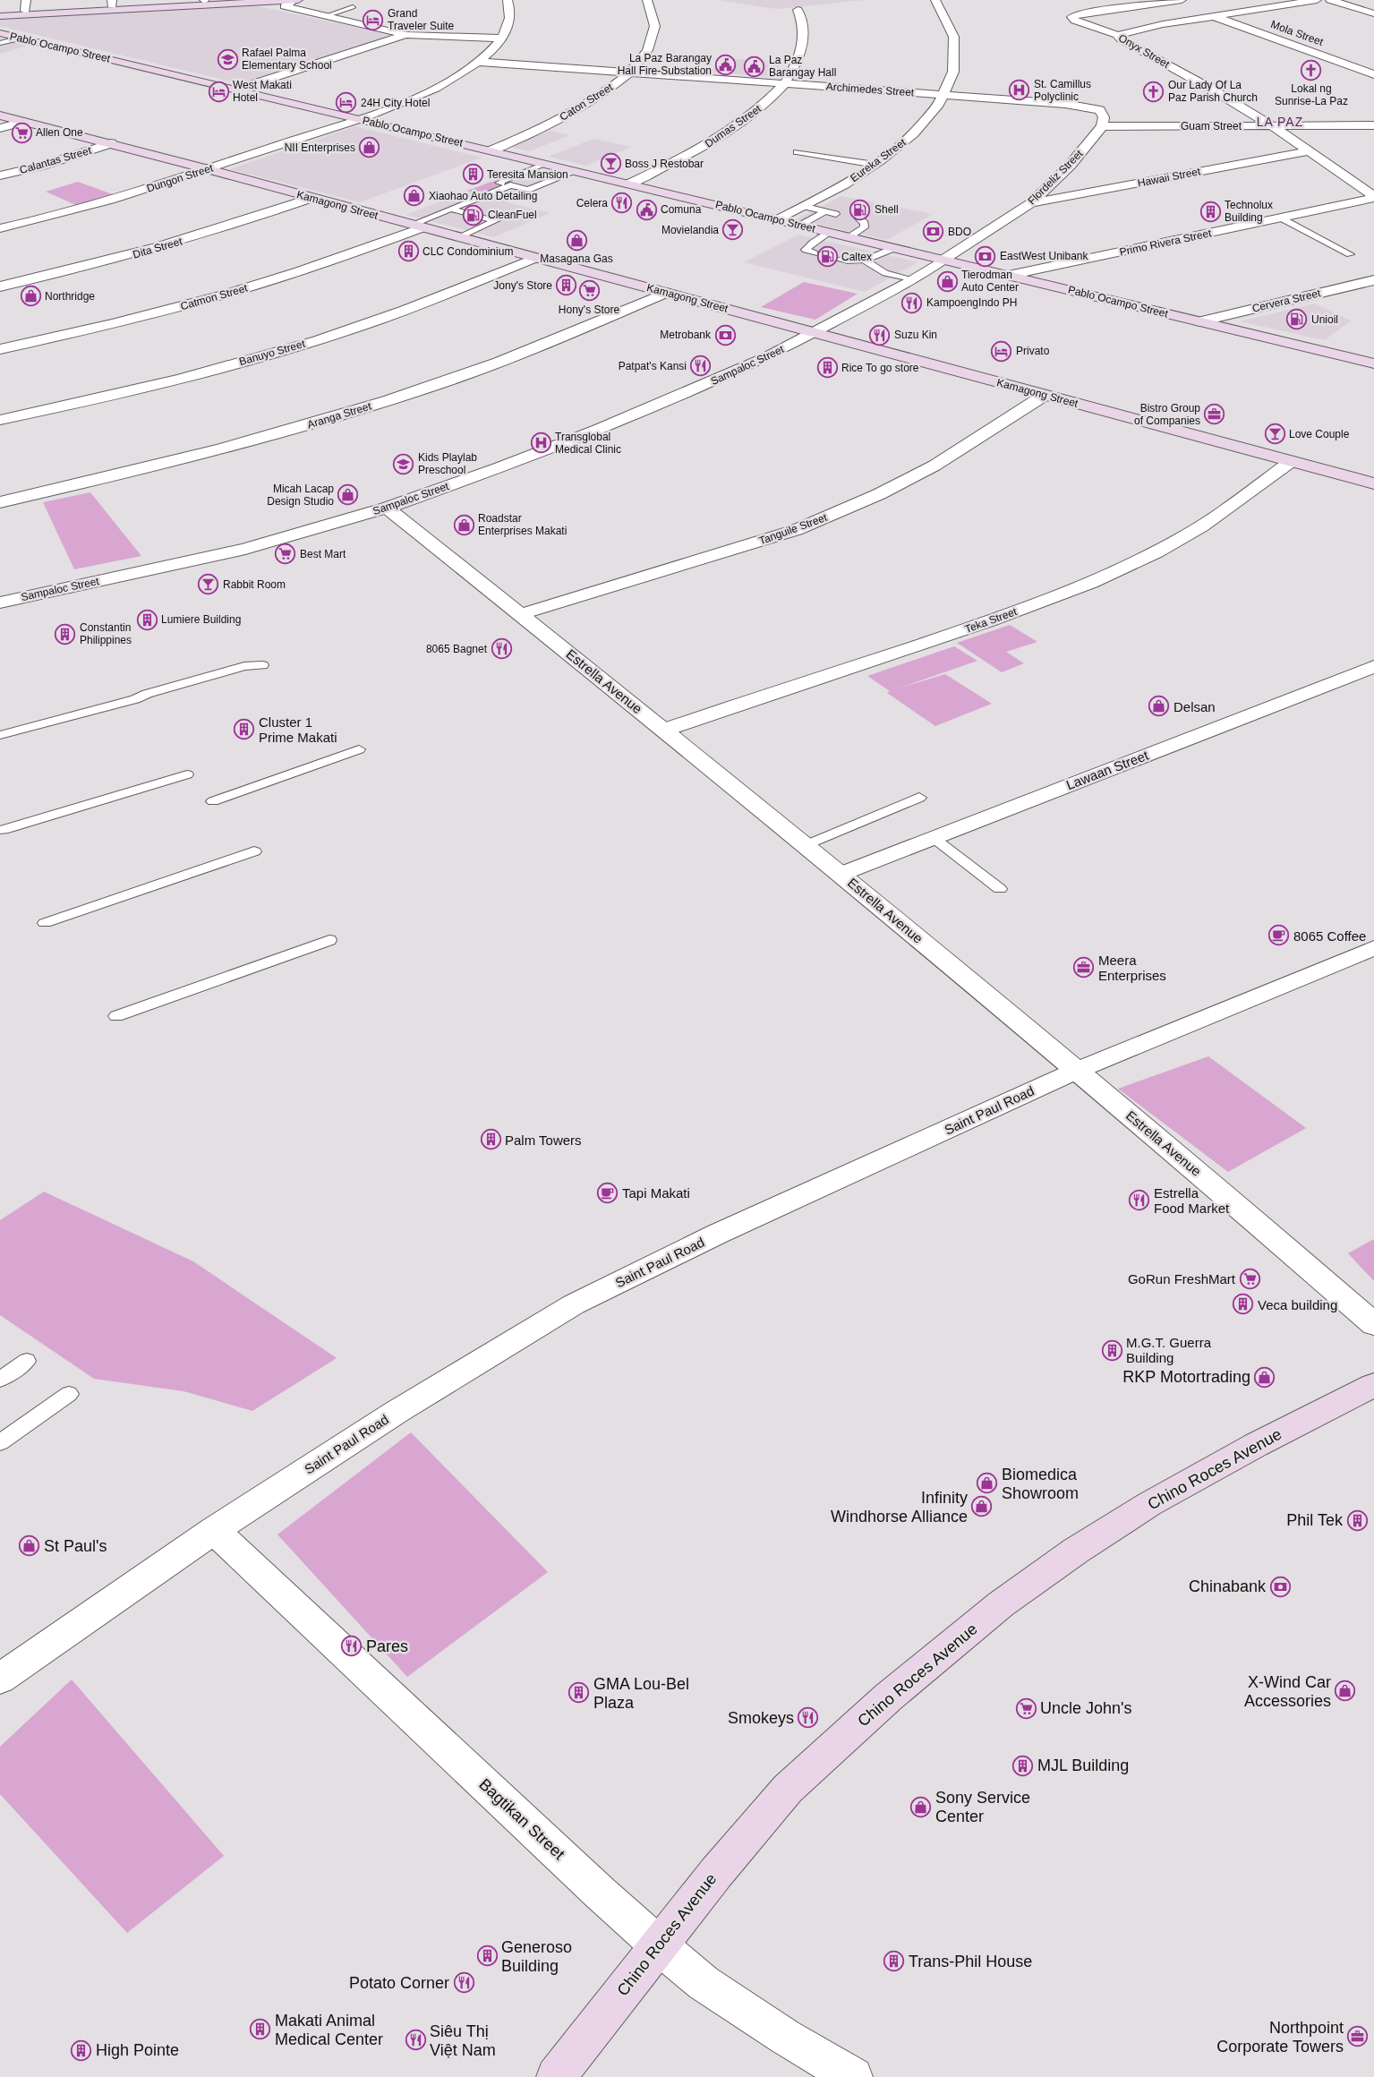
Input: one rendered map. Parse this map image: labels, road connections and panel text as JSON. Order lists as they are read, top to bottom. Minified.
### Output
{"streets":{"main road":["Pablo Ocampo Street","Kamagong Street","Chino Roces Avenue"],"street":["Mola Street","Onyx Street","Archimedes Street","Caton Street","Dumas Street","Guam Street","Calantas Street","Eureka Street","Flordeliz Street","Hawaii Street","Dungon Street","Primo Rivera Street","Dita Street","Catmon Street","Cervera Street","Banuyo Street","Sampaloc Street","Aranga Street","Tanguile Street","Teka Street","Estrella Avenue","Lawaan Street","Saint Paul Road","Bagtikan Street"]},"crossings":[["Pablo Ocampo Street","Caton Street"],["Pablo Ocampo Street","Dumas Street"],["Pablo Ocampo Street","Eureka Street"],["Pablo Ocampo Street","Flordeliz Street"],["Pablo Ocampo Street","Dungon Street"],["Pablo Ocampo Street","Primo Rivera Street"],["Pablo Ocampo Street","Cervera Street"],["Pablo Ocampo Street","Sampaloc Street"],["Onyx Street","Guam Street"],["Onyx Street","Hawaii Street"],["Onyx Street","Primo Rivera Street"],["Archimedes Street","Caton Street"],["Archimedes Street","Dumas Street"],["Archimedes Street","Guam Street"],["Archimedes Street","Eureka Street"],["Archimedes Street","Flordeliz Street"],["Archimedes Street","Dungon Street"],["Guam Street","Flordeliz Street"],["Calantas Street","Kamagong Street"],["Flordeliz Street","Hawaii Street"],["Flordeliz Street","Sampaloc Street"],["Dungon Street","Kamagong Street"],["Kamagong Street","Dita Street"],["Kamagong Street","Catmon Street"],["Kamagong Street","Banuyo Street"],["Kamagong Street","Sampaloc Street"],["Kamagong Street","Aranga Street"],["Kamagong Street","Tanguile Street"],["Kamagong Street","Teka Street"],["Sampaloc Street","Estrella Avenue"],["Tanguile Street","Estrella Avenue"],["Teka Street","Estrella Avenue"],["Estrella Avenue","Lawaan Street"],["Estrella Avenue","Saint Paul Road"],["Saint Paul Road","Bagtikan Street"],["Chino Roces Avenue","Bagtikan Street"]],"districts":["LA PAZ"],"places":{"hotel":["Grand Traveler Suite","West Makati Hotel","24H City Hotel","Privato"],"school or university":["Rafael Palma Elementary School","Kids Playlab Preschool"],"public building":["La Paz Barangay Hall Fire-Substation","La Paz Barangay Hall","Comuna"],"church":["Lokal ng Sunrise-La Paz","Our Lady Of La Paz Parish Church"],"hospital":["St. Camillus Polyclinic","Transglobal Medical Clinic"],"supermarket":["Allen One","Hony's Store","Best Mart","GoRun FreshMart","Uncle John's"],"shop":["NII Enterprises","Xiaohao Auto Detailing","Masagana Gas","Tierodman Auto Center","Northridge","Micah Lacap Design Studio","Roadstar Enterprises Makati","Delsan","RKP Motortrading","Biomedica Showroom","Infinity Windhorse Alliance","St Paul's","X-Wind Car Accessories","Sony Service Center"],"bar":["Boss J Restobar","Movielandia","Love Couple","Rabbit Room"],"building":["Teresita Mansion","Technolux Building","CLC Condominium","Jony's Store","Rice To go store","Lumiere Building","Constantin Philippines","Cluster 1 Prime Makati","Palm Towers","Veca building","M.G.T. Guerra Building","Phil Tek","GMA Lou-Bel Plaza","MJL Building","Generoso Building","Trans-Phil House","Makati Animal Medical Center","High Pointe"],"restaurant":["Celera","KampoengIndo PH","Suzu Kin","Patpat's Kansi","8065 Bagnet","Estrella Food Market","Pares","Smokeys","Potato Corner","Siêu Thị Việt Nam"],"fuel station":["Shell","CleanFuel","Caltex","Unioil"],"bank":["BDO","EastWest Unibank","Metrobank","Chinabank"],"office":["Bistro Group of Companies","Meera Enterprises","Northpoint Corporate Towers"],"cafe":["8065 Coffee","Tapi Makati"]}}
